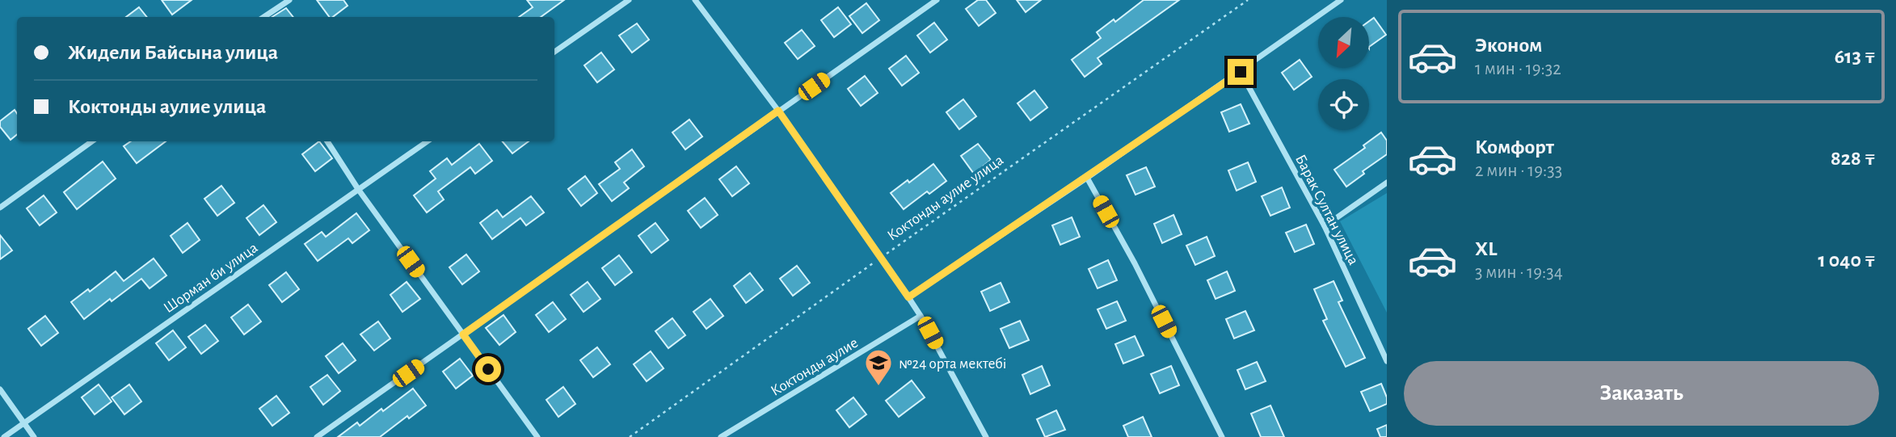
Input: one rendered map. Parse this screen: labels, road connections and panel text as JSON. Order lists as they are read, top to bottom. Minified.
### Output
{"streets":{"street":["Барак Султан улица","Шорман би улица","Коктонды аулие"],"path":["Коктонды аулие улица"]},"places":{"school or university":["№24 орта мектебі"]},"north":"bottom left","page":{"list":[{"name":"Эконом","note":"1 мин · 19:32","value":"613 ₸"},{"name":"Комфорт","note":"2 мин · 19:33","value":"828 ₸"},{"name":"XL","note":"3 мин · 19:34","value":"1 040 ₸"}],"banner":["Жидели Байсына улица","Коктонды аулие улица"],"buttons":"Заказать"}}
